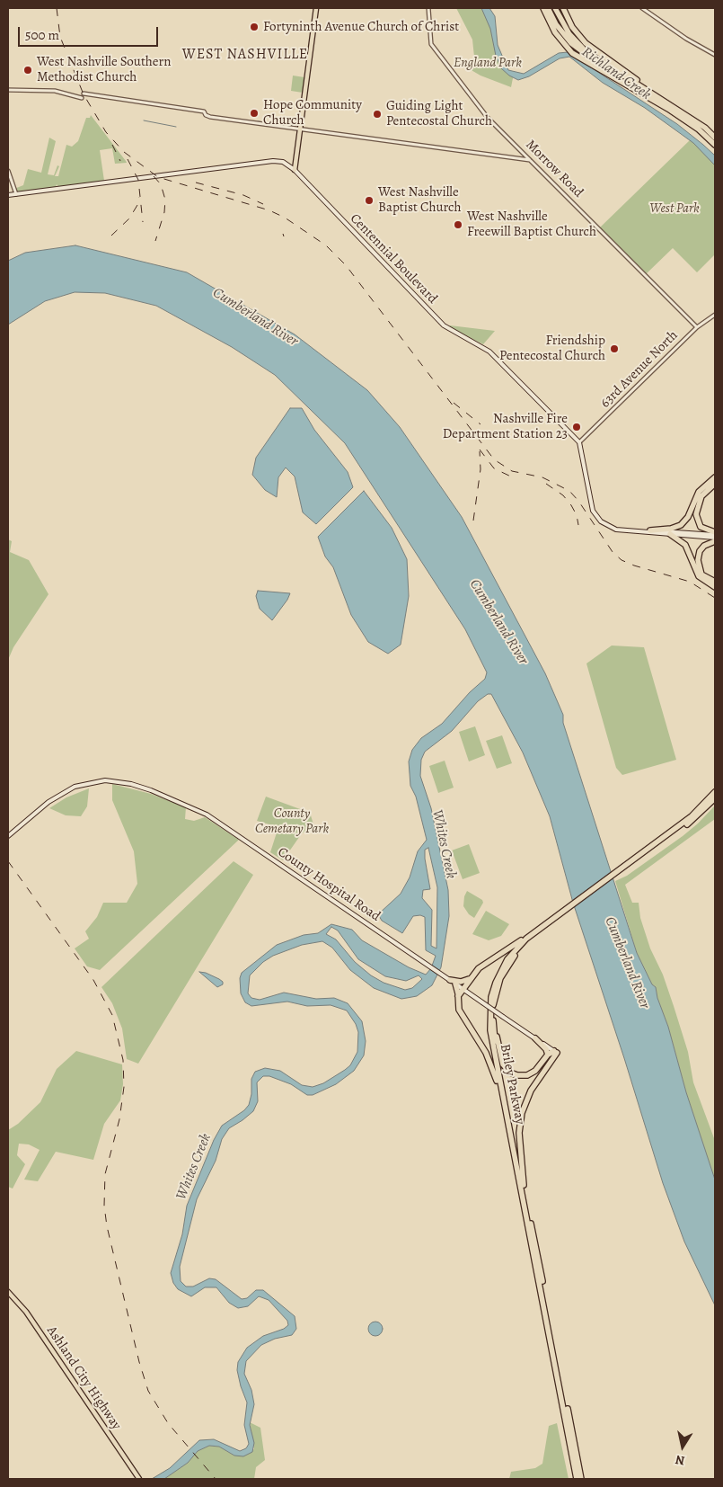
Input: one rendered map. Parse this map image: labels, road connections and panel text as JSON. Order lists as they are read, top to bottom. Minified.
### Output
{"streets":{"highway":["Briley Parkway"],"main road":["Centennial Boulevard","County Hospital Road","Ashland City Highway"],"street":["Morrow Road","63rd Avenue North"]},"crossings":[["Morrow Road","63rd Avenue North"],["Centennial Boulevard","63rd Avenue North"]],"districts":["WEST NASHVILLE"],"water":["Richland Creek","Cumberland River","Whites Creek"],"parks":["England Park","West Park","County Cemetary Park"],"places":["Fortyninth Avenue Church of Christ","West Nashville Southern Methodist Church","Hope Community Church","Guiding Light Pentecostal Church","West Nashville Baptist Church","West Nashville Freewill Baptist Church","Friendship Pentecostal Church","Nashville Fire Department Station 23"],"scale_bar":"500 m","north":"bottom"}
